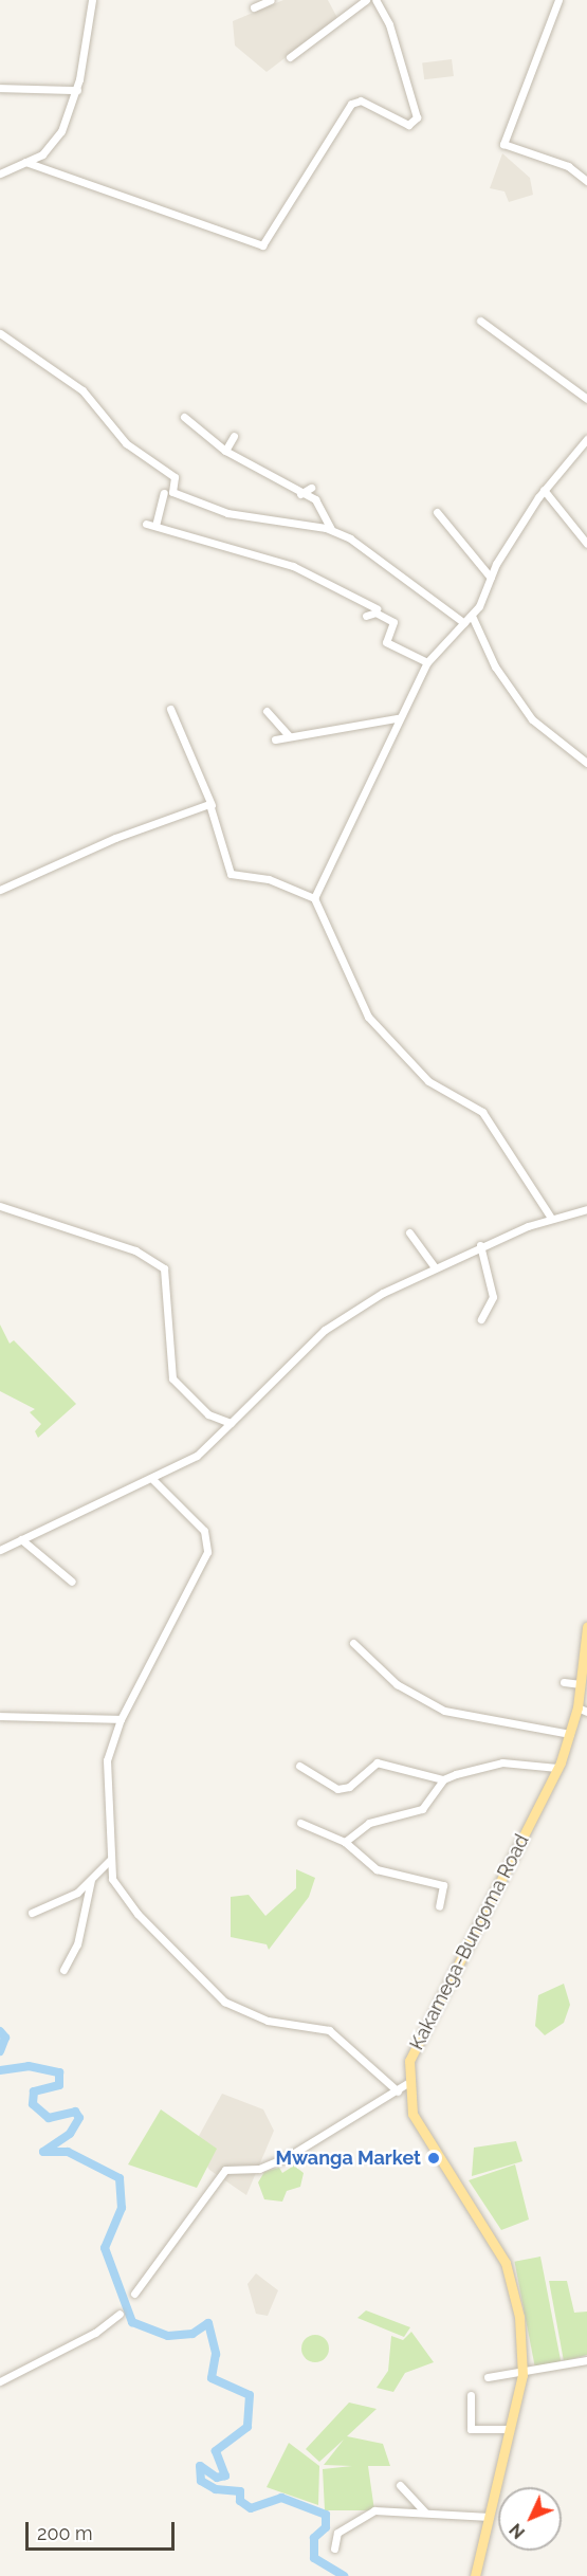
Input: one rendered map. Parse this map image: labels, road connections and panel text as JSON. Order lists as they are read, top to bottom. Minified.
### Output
{"streets":{"main road":["Kakamega-Bungoma Road"]},"places":["Mwanga Market"],"scale_bar":"200 m","north":"bottom left"}
